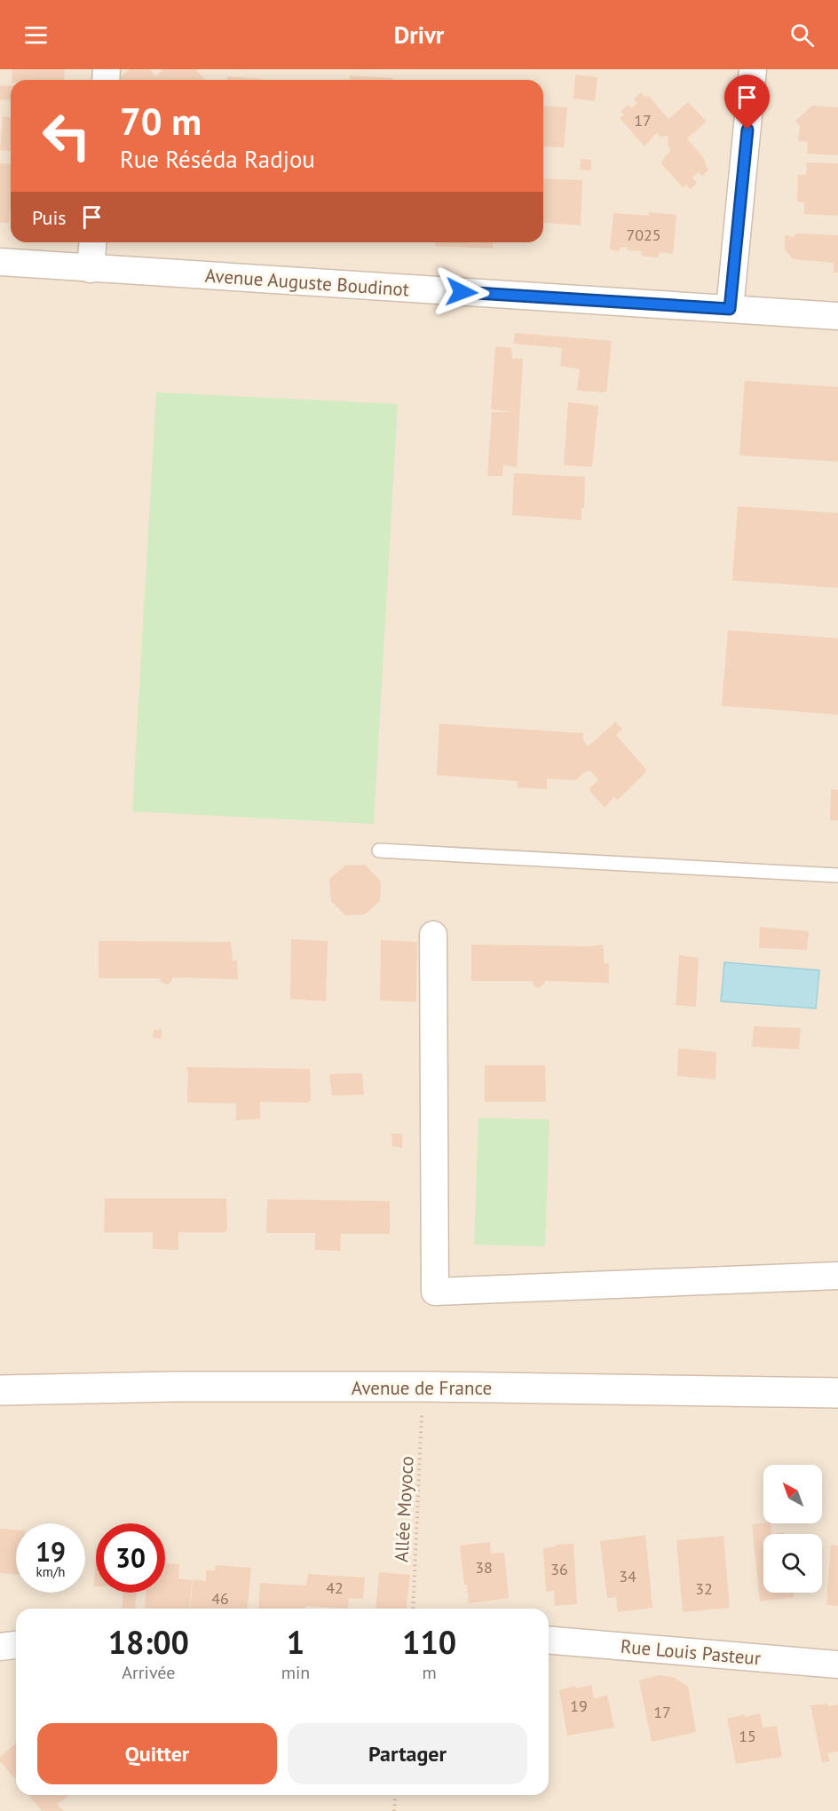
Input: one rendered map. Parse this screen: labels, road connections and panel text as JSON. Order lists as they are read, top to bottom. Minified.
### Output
{"streets":{"main road":["Avenue de France"],"street":["Avenue Auguste Boudinot","Rue Louis Pasteur"],"path":["Allée Moyoco"]},"house_numbers":["17","7025","38","36","34","42","32","46","19","17","15"],"north":"top left","page":{"header":"Drivr","turn":["70 m","Rue Réséda Radjou"],"then":"Puis","speed":"19 km/h","limit":"30","eta":["18:00","Arrivée","1","min","110","m"],"buttons":["Quitter","Partager"]}}
